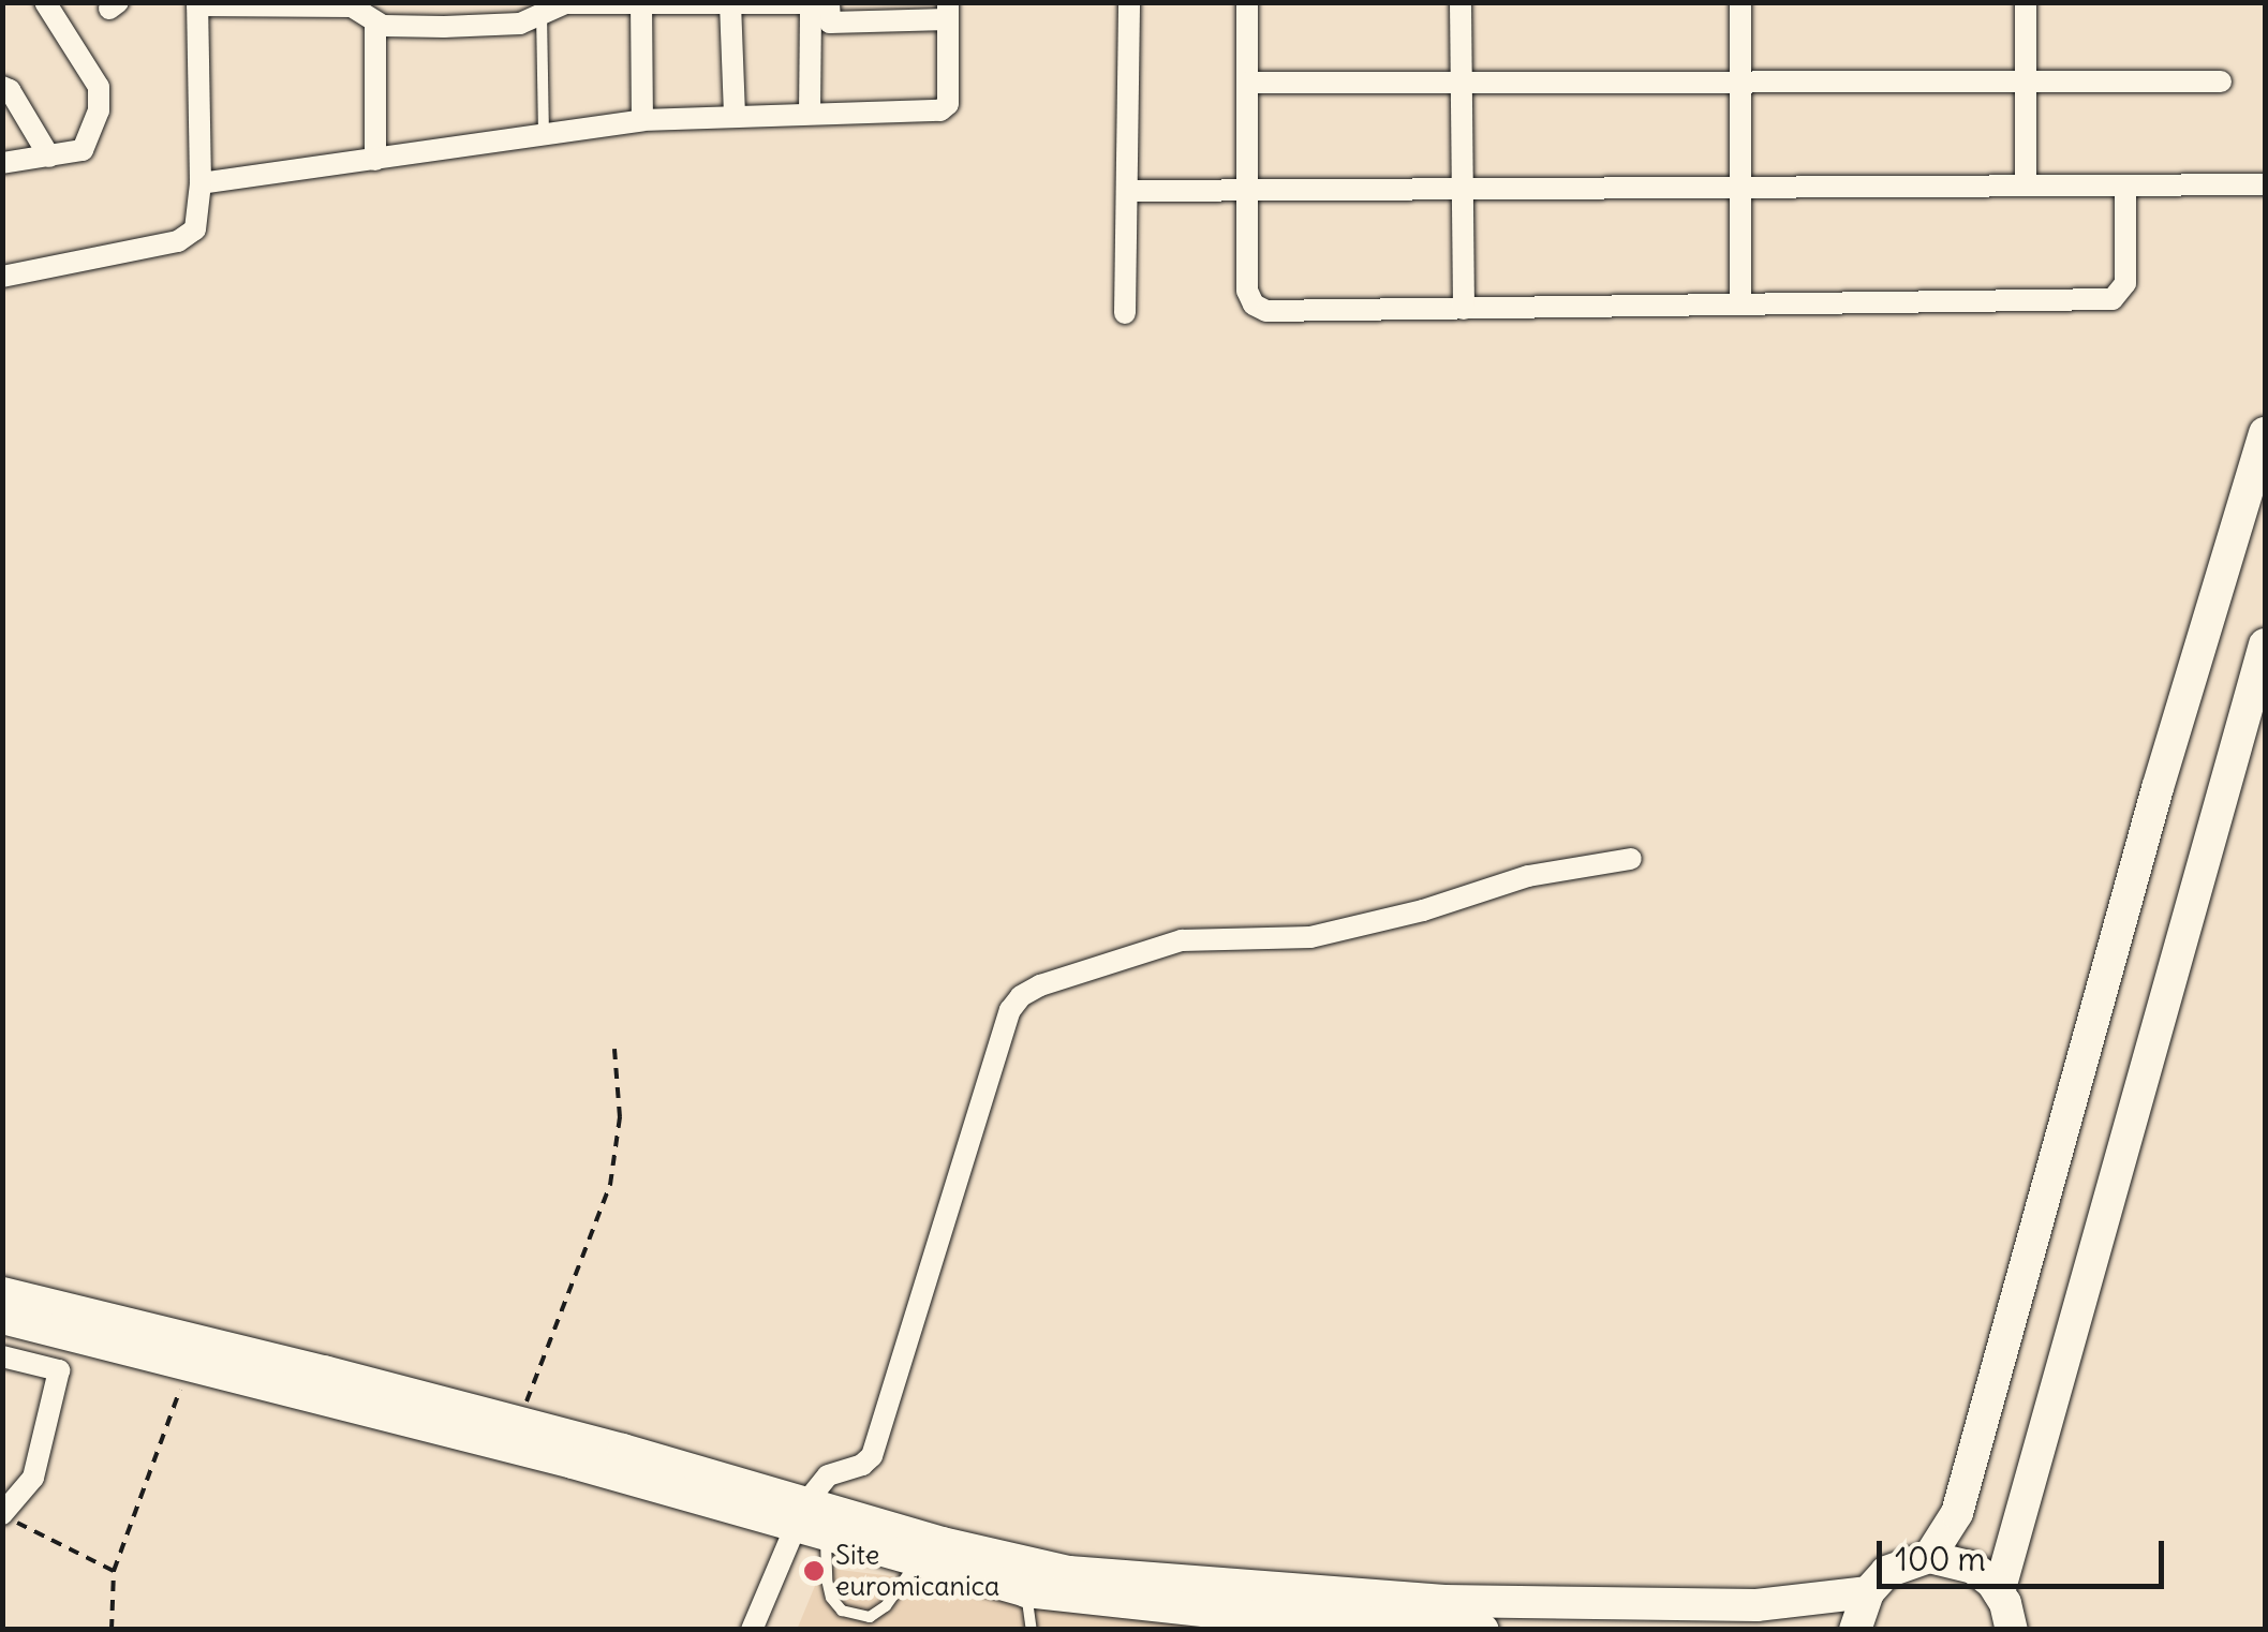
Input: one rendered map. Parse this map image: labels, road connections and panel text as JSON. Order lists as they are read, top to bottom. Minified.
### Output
{"places":["Site euromicanica"],"scale_bar":"100 m"}
